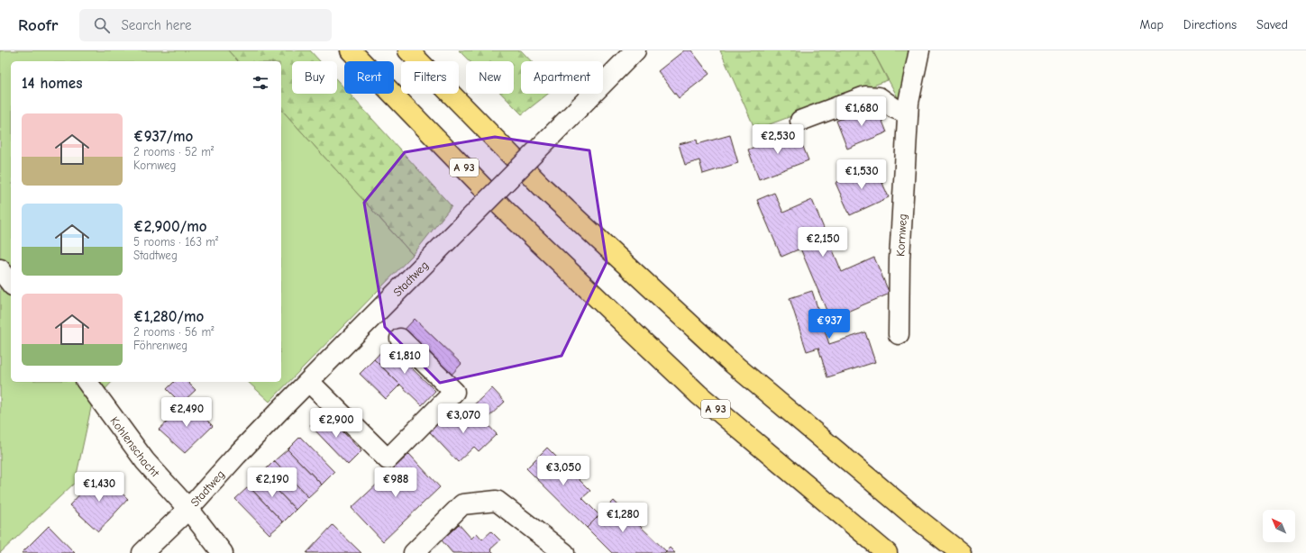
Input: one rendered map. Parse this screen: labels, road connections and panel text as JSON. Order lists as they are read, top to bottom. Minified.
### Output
{"streets":{"highway":["A 93"],"street":["Kornweg","Stadtweg","Kohlenschacht"]},"crossings":[["Stadtweg","Kohlenschacht"]],"north":"top left","page":{"header":"Roofr","search":"Search here","nav":["Map","Directions","Saved"],"chip":["Buy","Rent","Filters","New","Apartment"],"heading":"14 homes","price":["€1,680","€2,530","€1,530","€2,150","€937","€1,810","€2,490","€3,070","€2,900","€3,050","€2,190","€988","€1,430","€1,280"],"list":[{"name":"€937/mo","note":"2 rooms · 52 m² · Kornweg"},{"name":"€2,900/mo","note":"5 rooms · 163 m² · Stadtweg"},{"name":"€1,280/mo","note":"2 rooms · 56 m² · Föhrenweg"}]}}
